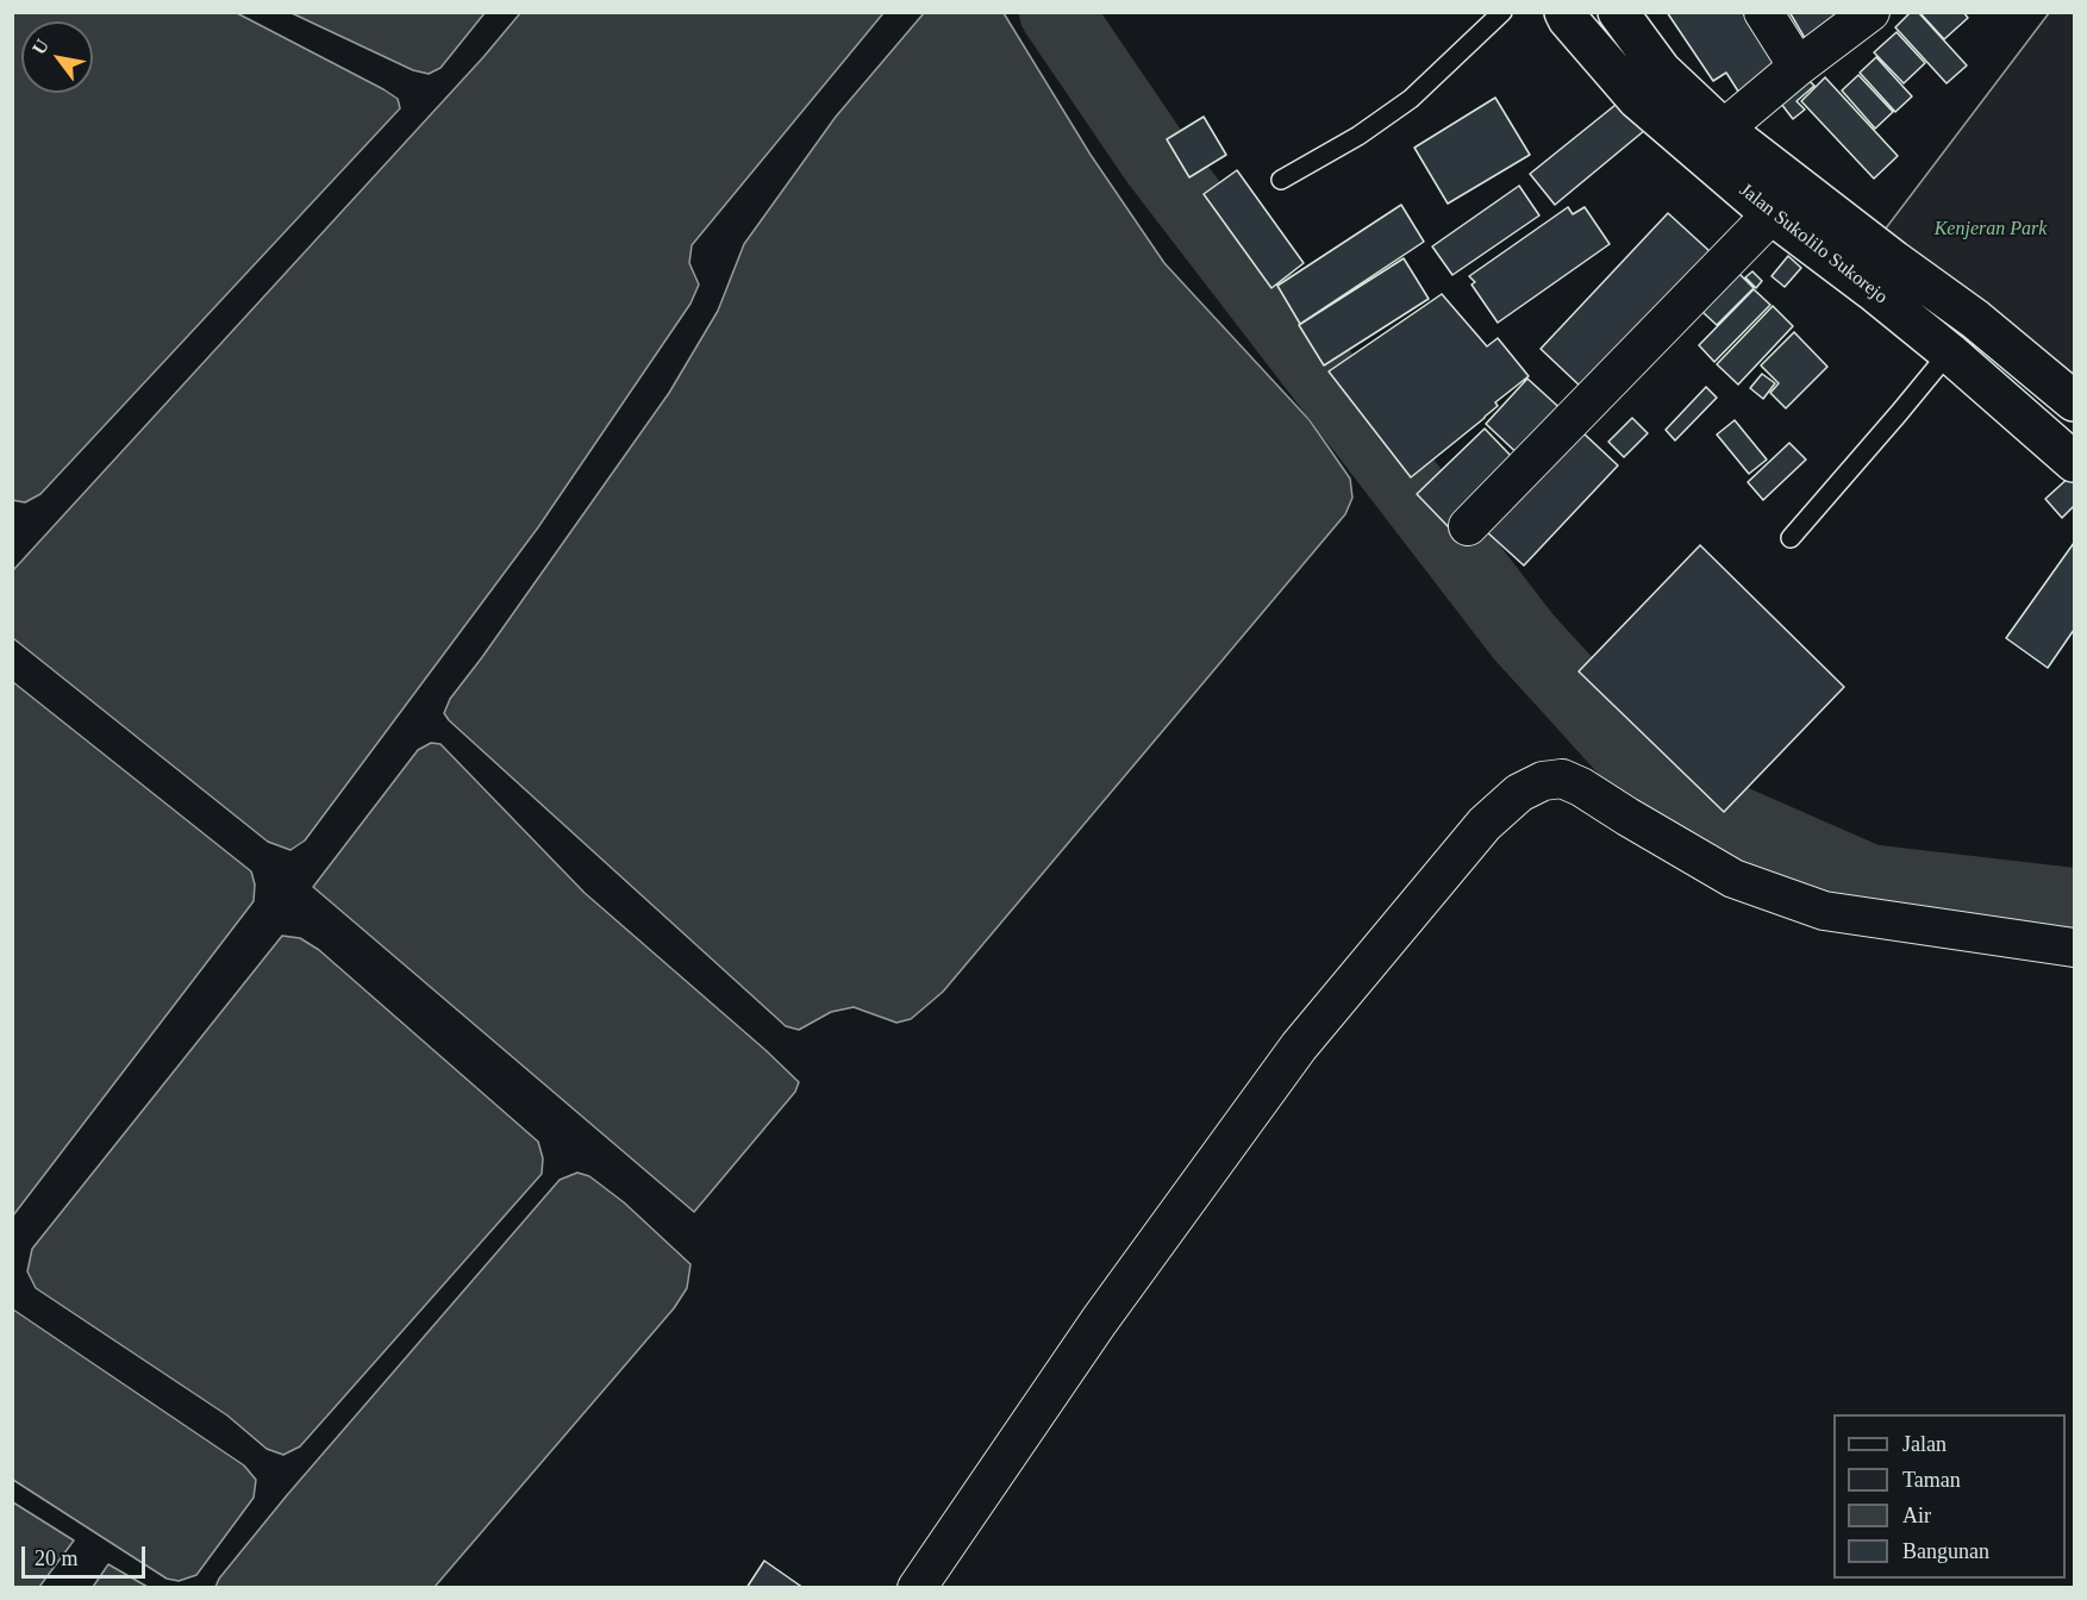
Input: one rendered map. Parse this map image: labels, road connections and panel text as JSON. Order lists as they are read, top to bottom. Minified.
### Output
{"streets":{"main road":["Jalan Sukolilo Sukorejo"]},"parks":["Kenjeran Park"],"legend":["Jalan","Taman","Air","Bangunan"],"scale_bar":"20 m","north":"top left"}
